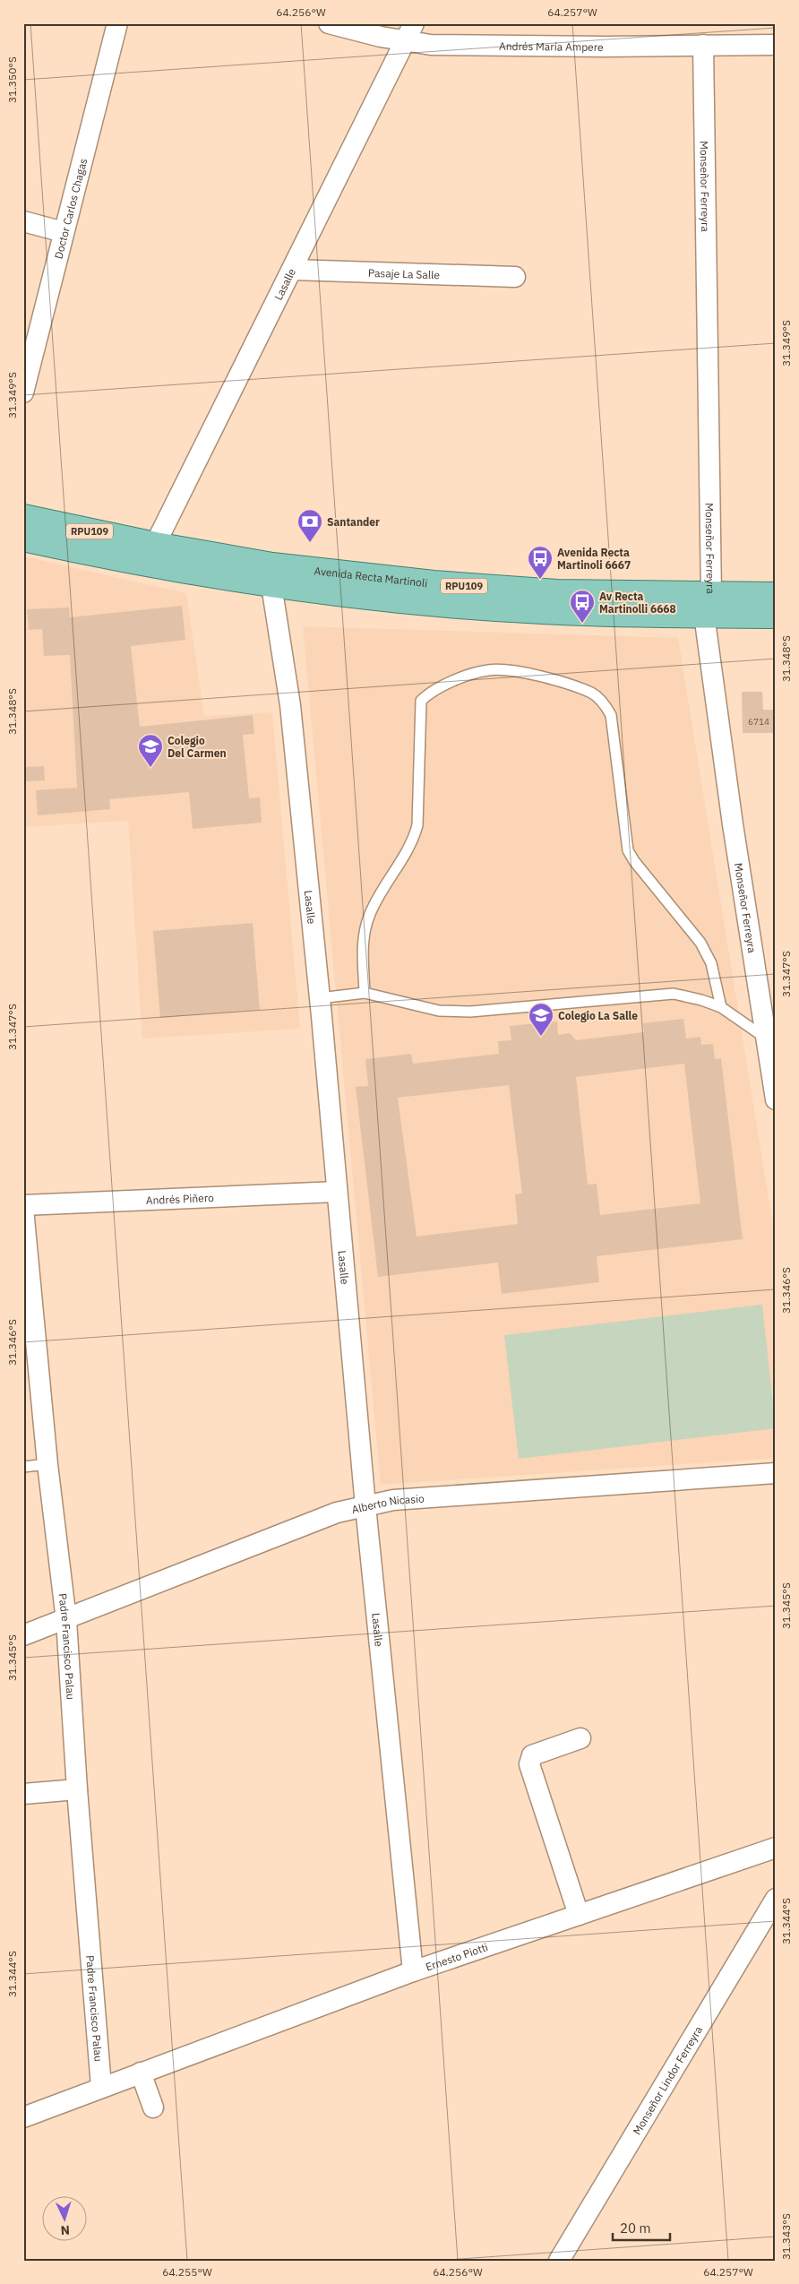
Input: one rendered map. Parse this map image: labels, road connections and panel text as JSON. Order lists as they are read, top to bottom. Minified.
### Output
{"streets":{"main road":["RPU109","Avenida Recta Martinoli"],"street":["Andrés María Ampere","Monseñor Ferreyra","Doctor Carlos Chagas","Pasaje La Salle","Lasalle","Andrés Piñero","Alberto Nicasio","Padre Francisco Palau","Ernesto Piotti","Monseñor Lindor Ferreyra"]},"crossings":[["Andrés María Ampere","Monseñor Ferreyra"],["Andrés María Ampere","Lasalle"],["Monseñor Ferreyra","Avenida Recta Martinoli"],["Pasaje La Salle","Lasalle"],["Lasalle","Avenida Recta Martinoli"],["Lasalle","Andrés Piñero"],["Lasalle","Alberto Nicasio"],["Lasalle","Ernesto Piotti"],["Andrés Piñero","Padre Francisco Palau"],["Alberto Nicasio","Padre Francisco Palau"],["Padre Francisco Palau","Ernesto Piotti"]],"places":{"bank":["Santander"],"bus stop":["Avenida Recta Martinoli 6667","Av Recta Martinolli 6668"],"school or university":["Colegio Del Carmen","Colegio La Salle"]},"house_numbers":["6714"],"scale_bar":"20 m","north":"bottom","coordinates":["64.256°W","64.257°W","31.350°S","31.349°S","31.348°S","31.347°S","31.346°S","31.345°S","31.344°S","31.343°S","64.255°W"]}
